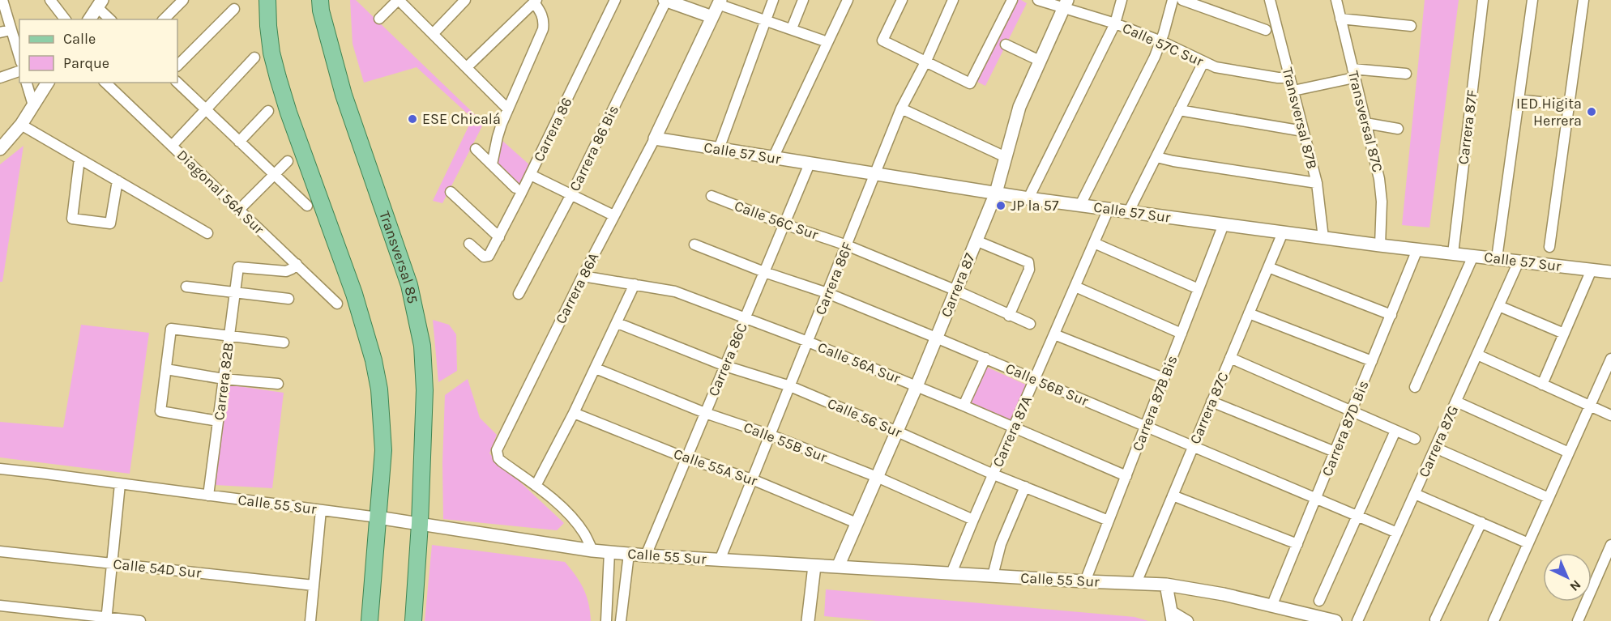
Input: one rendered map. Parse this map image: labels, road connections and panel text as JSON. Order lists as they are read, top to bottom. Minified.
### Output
{"streets":{"main road":["Transversal 85"],"street":["Calle 57C Sur","Transversal 87B","Transversal 87C","Carrera 87F","Carrera 86","Carrera 86 Bis","Calle 57 Sur","Diagonal 56A Sur","Calle 56C Sur","Carrera 86F","Carrera 87","Carrera 86A","Carrera 86C","Calle 56A Sur","Carrera 82B","Calle 56B Sur","Carrera 87B Bis","Carrera 87C","Calle 56 Sur","Carrera 87D Bis","Carrera 87A","Carrera 87G","Calle 55B Sur","Calle 55A Sur","Calle 55 Sur","Calle 54D Sur"]},"crossings":[["Calle 57C Sur","Transversal 87B"],["Calle 57C Sur","Carrera 87"],["Transversal 87B","Calle 57 Sur"],["Transversal 87C","Calle 57 Sur"],["Carrera 87F","Calle 57 Sur"],["Calle 57 Sur","Carrera 86F"],["Calle 57 Sur","Carrera 87"],["Calle 57 Sur","Carrera 86A"],["Calle 57 Sur","Carrera 86C"],["Calle 57 Sur","Carrera 87B Bis"],["Calle 57 Sur","Carrera 87C"],["Calle 57 Sur","Carrera 87D Bis"],["Calle 57 Sur","Carrera 87A"],["Calle 57 Sur","Carrera 87G"],["Diagonal 56A Sur","Carrera 82B"],["Calle 56C Sur","Carrera 86F"],["Calle 56C Sur","Carrera 87"],["Calle 56C Sur","Carrera 86C"],["Transversal 85","Calle 55 Sur"],["Carrera 86F","Calle 56A Sur"],["Carrera 86F","Calle 56B Sur"],["Carrera 86F","Calle 56 Sur"],["Carrera 86F","Calle 55B Sur"],["Carrera 86F","Calle 55A Sur"],["Carrera 86F","Calle 55 Sur"],["Carrera 87","Calle 56A Sur"],["Carrera 87","Calle 56B Sur"],["Carrera 87","Calle 56 Sur"],["Carrera 87","Calle 55B Sur"],["Carrera 87","Calle 55A Sur"],["Carrera 87","Calle 55 Sur"],["Carrera 86A","Calle 56A Sur"],["Carrera 86A","Calle 55 Sur"],["Carrera 86C","Calle 56A Sur"],["Carrera 86C","Calle 56B Sur"],["Carrera 86C","Calle 56 Sur"],["Carrera 86C","Calle 55B Sur"],["Carrera 86C","Calle 55A Sur"],["Carrera 86C","Calle 55 Sur"],["Calle 56A Sur","Carrera 87B Bis"],["Calle 56A Sur","Carrera 87A"],["Carrera 82B","Calle 55 Sur"],["Calle 56B Sur","Carrera 87B Bis"],["Calle 56B Sur","Carrera 87C"],["Calle 56B Sur","Carrera 87D Bis"],["Calle 56B Sur","Carrera 87A"],["Calle 56B Sur","Carrera 87G"],["Carrera 87B Bis","Calle 56 Sur"],["Carrera 87B Bis","Calle 55 Sur"],["Carrera 87C","Calle 55 Sur"],["Calle 56 Sur","Carrera 87A"],["Carrera 87D Bis","Calle 55 Sur"],["Carrera 87A","Calle 55B Sur"],["Carrera 87A","Calle 55 Sur"]],"places":["IED Higita Herrera","ESE Chicalá","JP la 57"],"legend":["Calle","Parque"],"north":"bottom right"}
